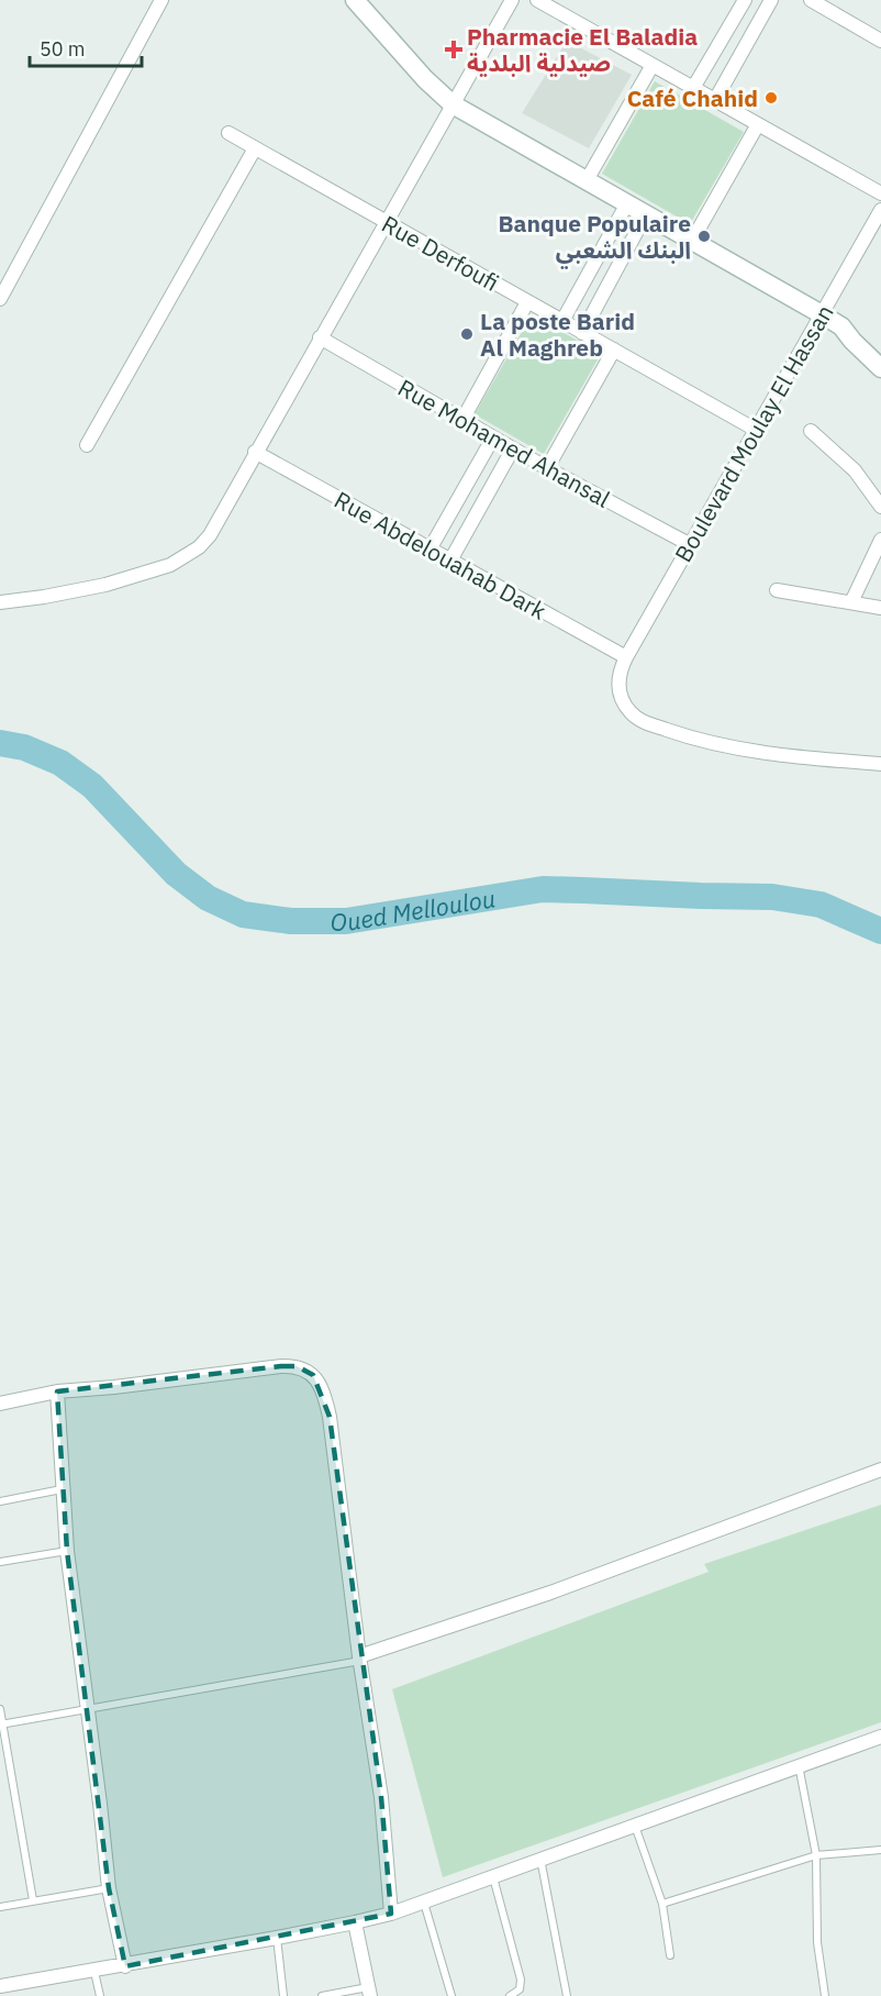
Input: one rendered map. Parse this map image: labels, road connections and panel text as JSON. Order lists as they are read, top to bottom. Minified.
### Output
{"streets":{"street":["Rue Derfoufi","Boulevard Moulay El Hassan","Rue Mohamed Ahansal","Rue Abdelouahab Dark"]},"crossings":[["Rue Derfoufi","Boulevard Moulay El Hassan"],["Boulevard Moulay El Hassan","Rue Mohamed Ahansal"],["Boulevard Moulay El Hassan","Rue Abdelouahab Dark"]],"water":["Oued Melloulou"],"places":{"health":["Pharmacie El Baladia صيدلية البلدية"],"other":["Café Chahid","Banque Populaire البنك الشعبي","La poste Barid Al Maghreb"]},"scale_bar":"50 m"}
